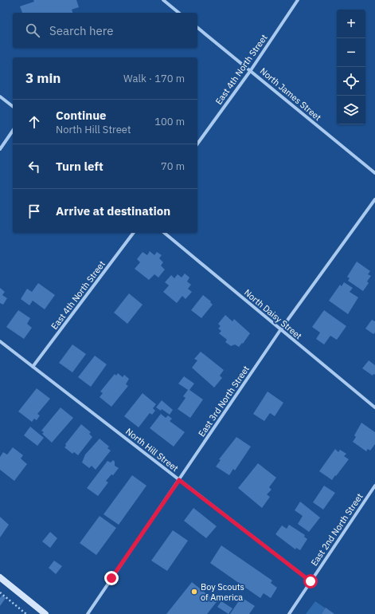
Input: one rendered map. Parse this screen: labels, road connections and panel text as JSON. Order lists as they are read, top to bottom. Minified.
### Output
{"streets":{"street":["East 4th North Street","North James Street","North Daisy Street","East 3rd North Street","North Hill Street","East 2nd North Street"]},"crossings":[["East 4th North Street","North James Street"],["East 4th North Street","North Hill Street"],["North Daisy Street","East 3rd North Street"],["East 3rd North Street","North Hill Street"],["North Hill Street","East 2nd North Street"]],"places":["Boy Scouts of America"],"page":{"map_buttons":["+","−"],"search":"Search here","heading":["3 min","Walk · 170 m"],"list":[["Continue","North Hill Street","100 m"],["Turn left","70 m"],"Arrive at destination"]}}
